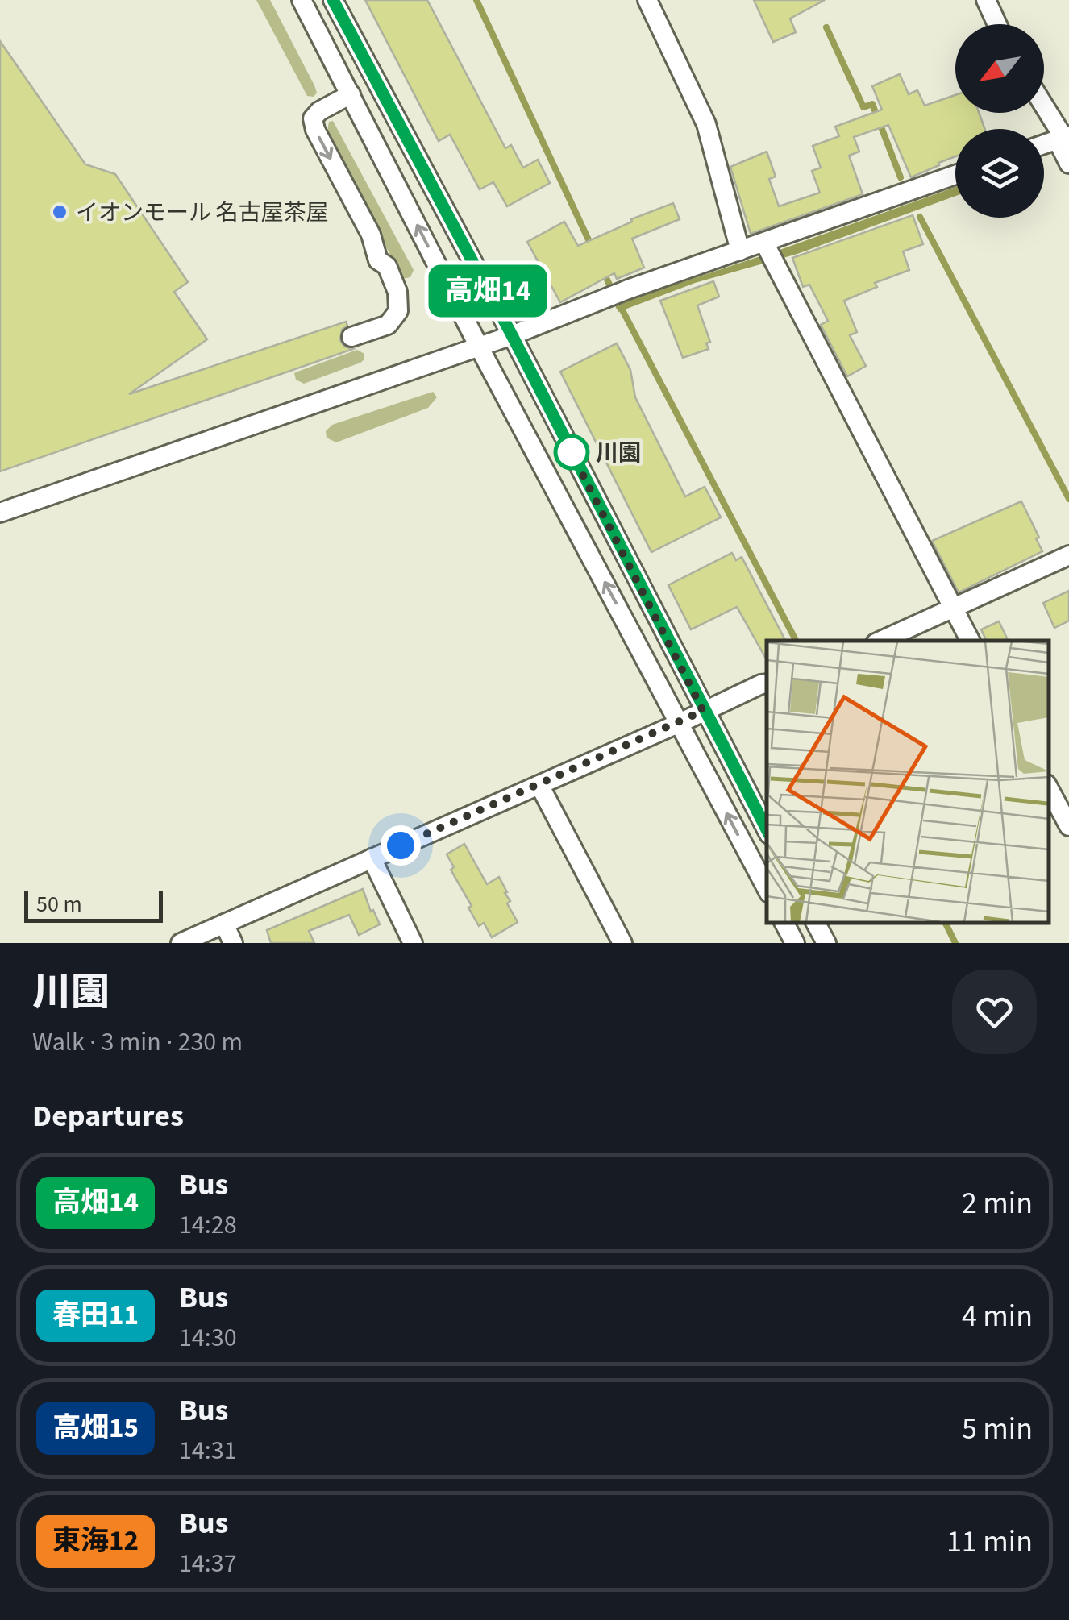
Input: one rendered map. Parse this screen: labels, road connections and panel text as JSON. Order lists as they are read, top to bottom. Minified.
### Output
{"places":["イオンモール 名古屋茶屋","川園"],"lines":["bus line 高畑14"],"scale_bar":"50 m","north":"bottom left","page":{"on_map":"高畑14","scale":"50 m","heading":[["川園","Walk · 3 min · 230 m"],"Departures"],"list":[{"mark":"高畑14","name":"Bus","note":"14:28","value":"2 min"},{"mark":"春田11","name":"Bus","note":"14:30","value":"4 min"},{"mark":"高畑15","name":"Bus","note":"14:31","value":"5 min"},{"mark":"東海12","name":"Bus","note":"14:37","value":"11 min"}]}}
